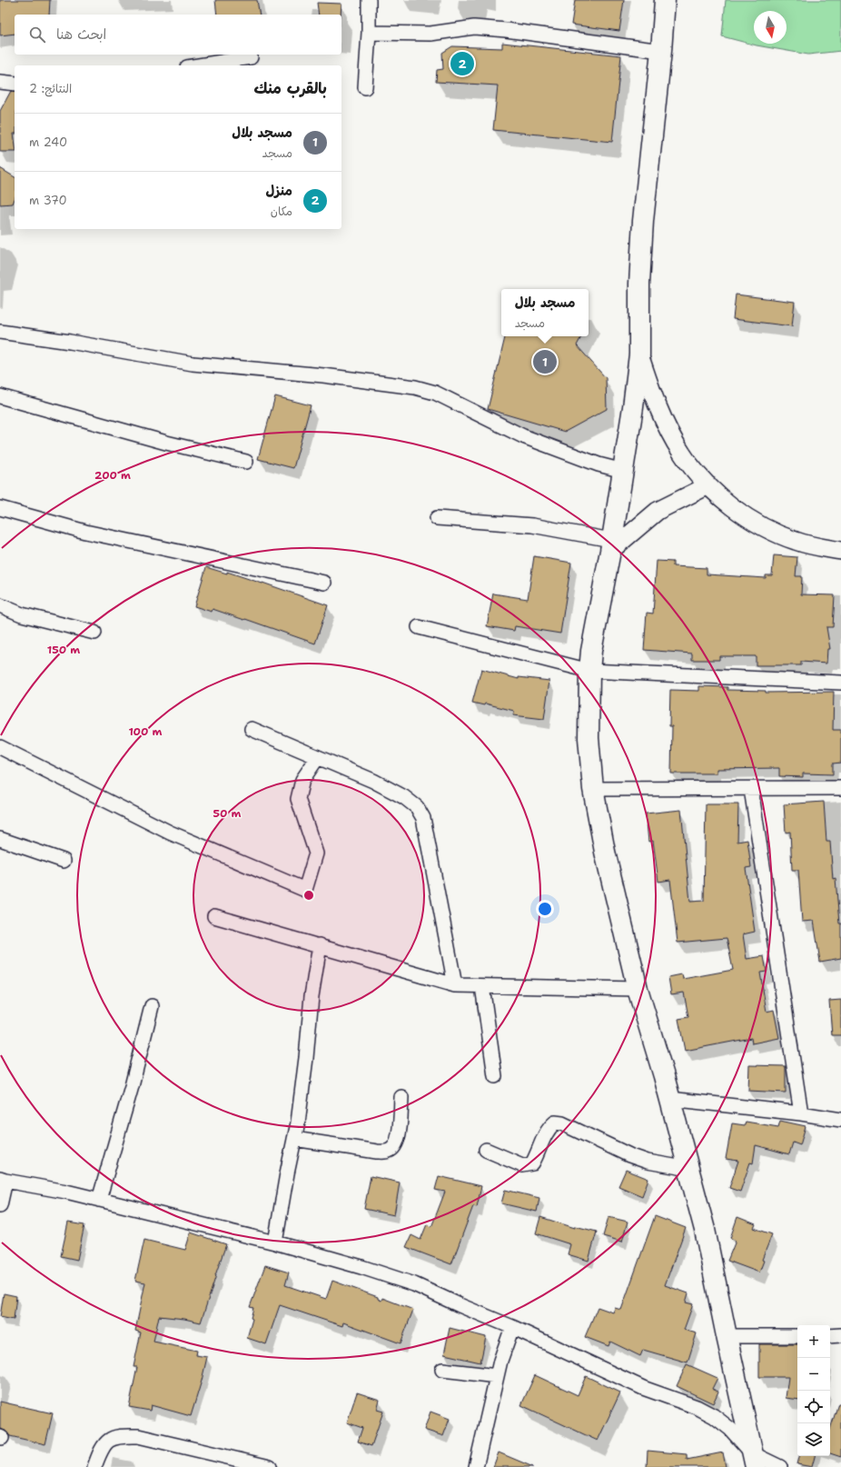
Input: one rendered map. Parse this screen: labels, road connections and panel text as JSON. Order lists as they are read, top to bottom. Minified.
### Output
{"north":"bottom","page":{"search":"ابحث هنا","pins":["2","1"],"heading":["بالقرب منك","النتائج: 2"],"list":[{"mark":"1","name":"مسجد بلال","note":"مسجد","value":"240 m"},{"mark":"2","name":"منزل","note":"مكان","value":"370 m"}],"popup":["مسجد بلال","مسجد"],"map_buttons":["+","−"]},"rings":["200 m","150 m","100 m","50 m"]}
